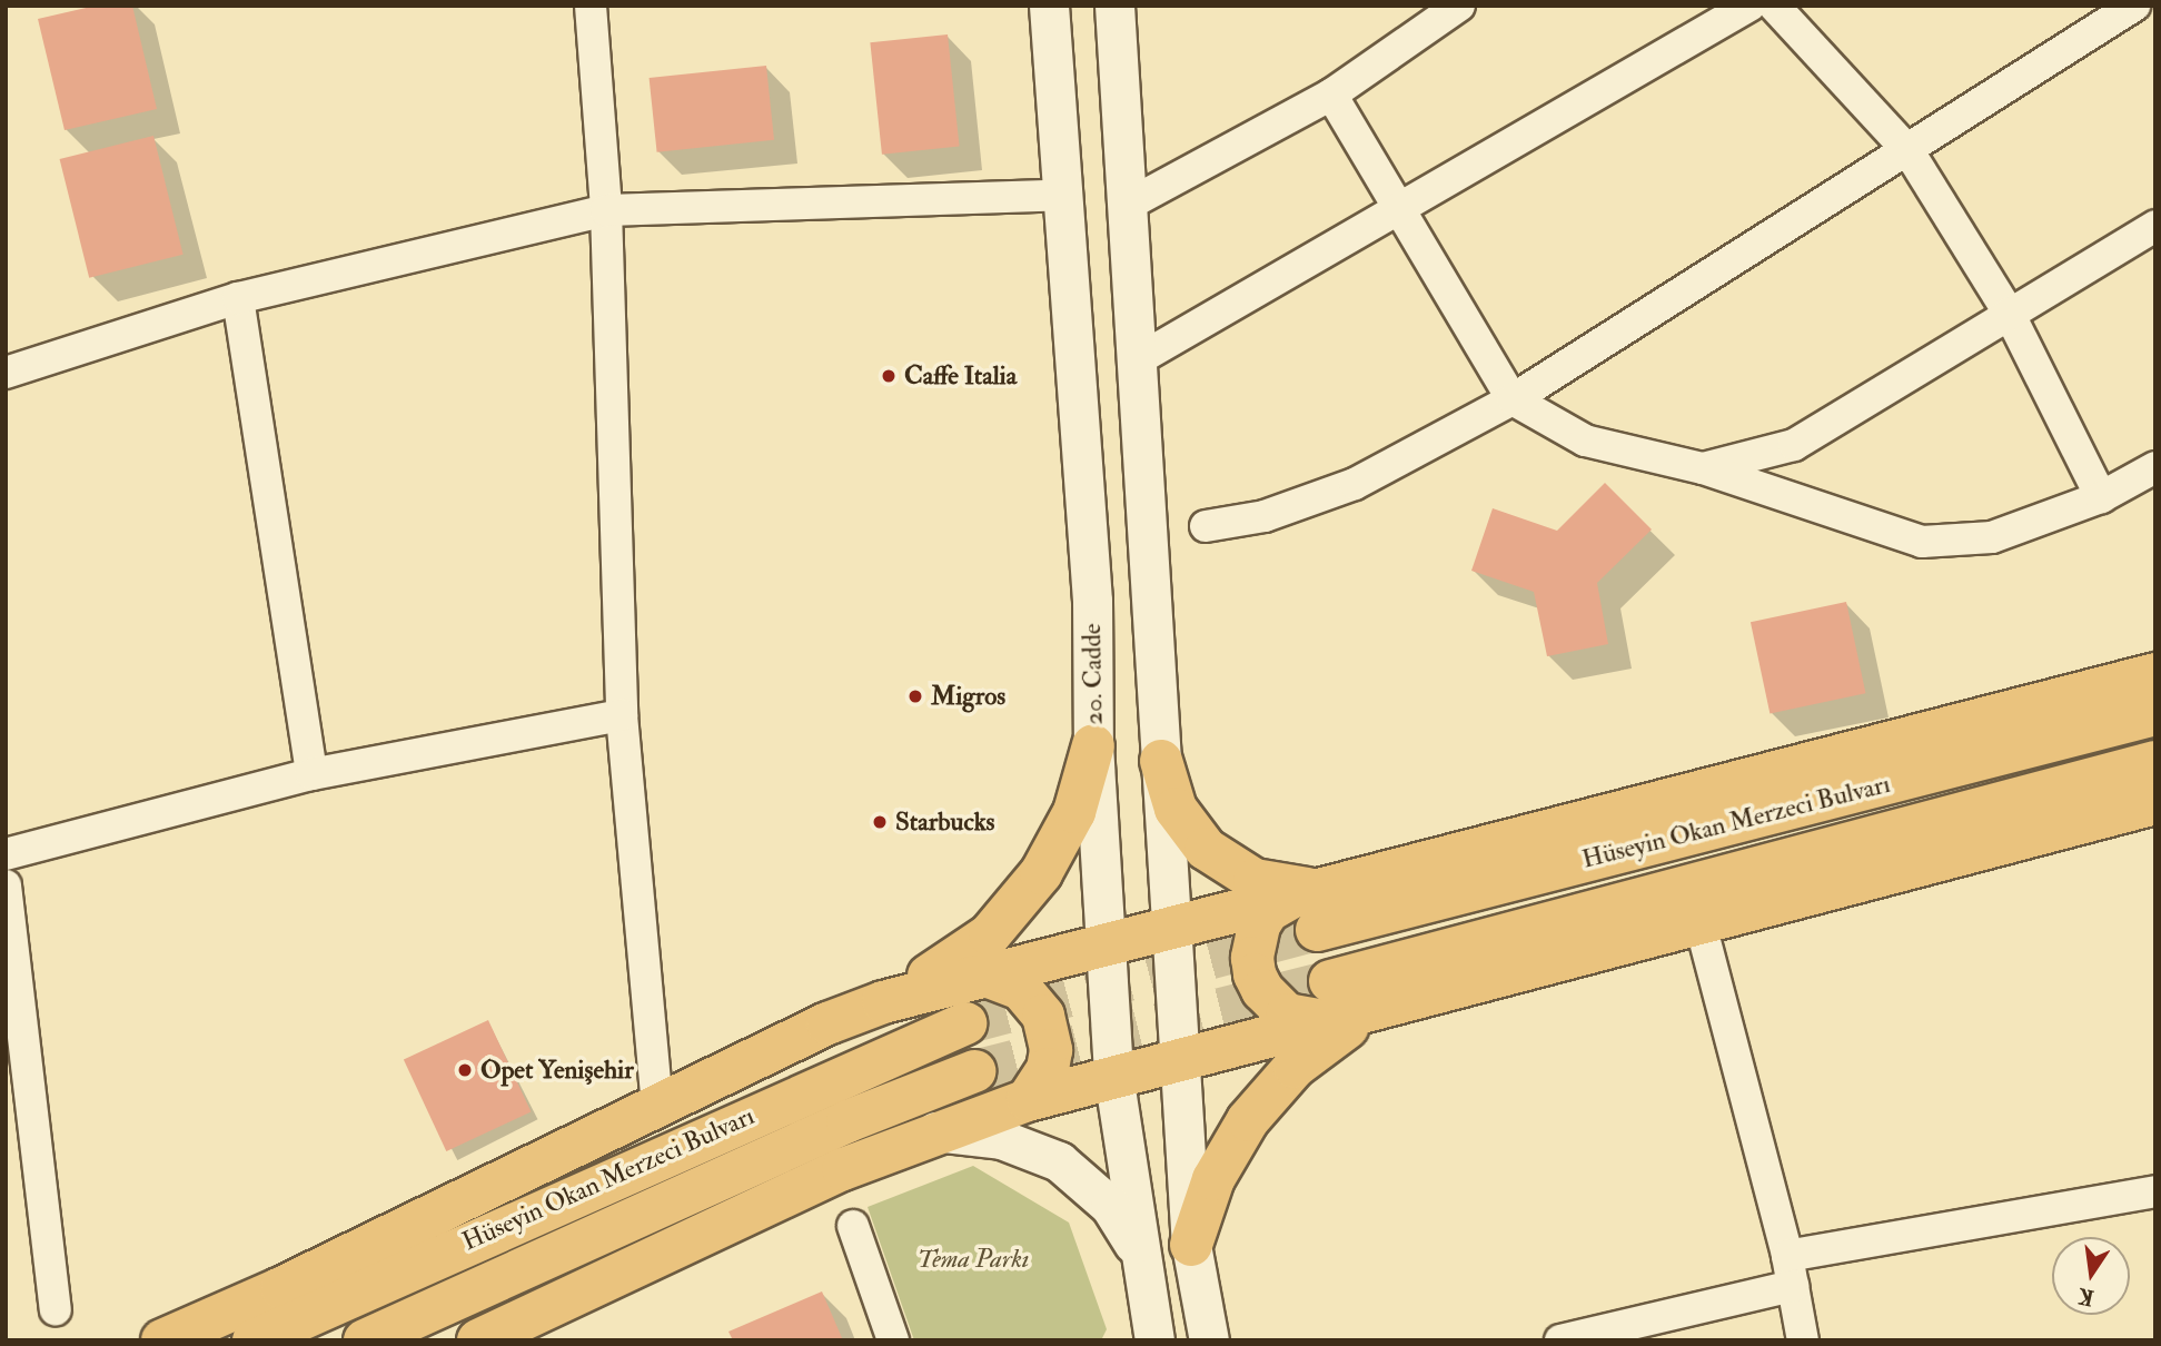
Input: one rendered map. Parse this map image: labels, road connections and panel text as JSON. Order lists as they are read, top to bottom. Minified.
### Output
{"streets":{"main road":["Hüseyin Okan Merzeci Bulvarı"],"street":["20. Cadde"]},"parks":["Tema Parkı"],"places":["Caffe Italia","Migros","Starbucks","Opet Yenişehir"],"north":"bottom"}
